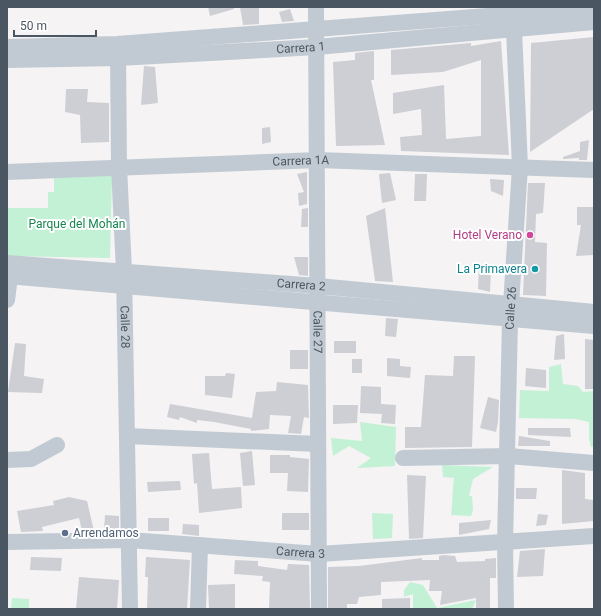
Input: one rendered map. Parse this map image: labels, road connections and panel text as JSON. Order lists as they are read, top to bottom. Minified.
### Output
{"streets":{"street":["Carrera 1","Carrera 1A","Carrera 2","Calle 26","Calle 28","Calle 27","Carrera 3"]},"crossings":[["Carrera 1","Calle 26"],["Carrera 1","Calle 28"],["Carrera 1","Calle 27"],["Carrera 1A","Calle 26"],["Carrera 1A","Calle 28"],["Carrera 1A","Calle 27"],["Carrera 2","Calle 26"],["Carrera 2","Calle 28"],["Carrera 2","Calle 27"],["Calle 26","Carrera 3"],["Calle 28","Carrera 3"],["Calle 27","Carrera 3"]],"parks":["Parque del Mohán"],"places":["Hotel Verano","La Primavera","Arrendamos"],"scale_bar":"50 m"}
